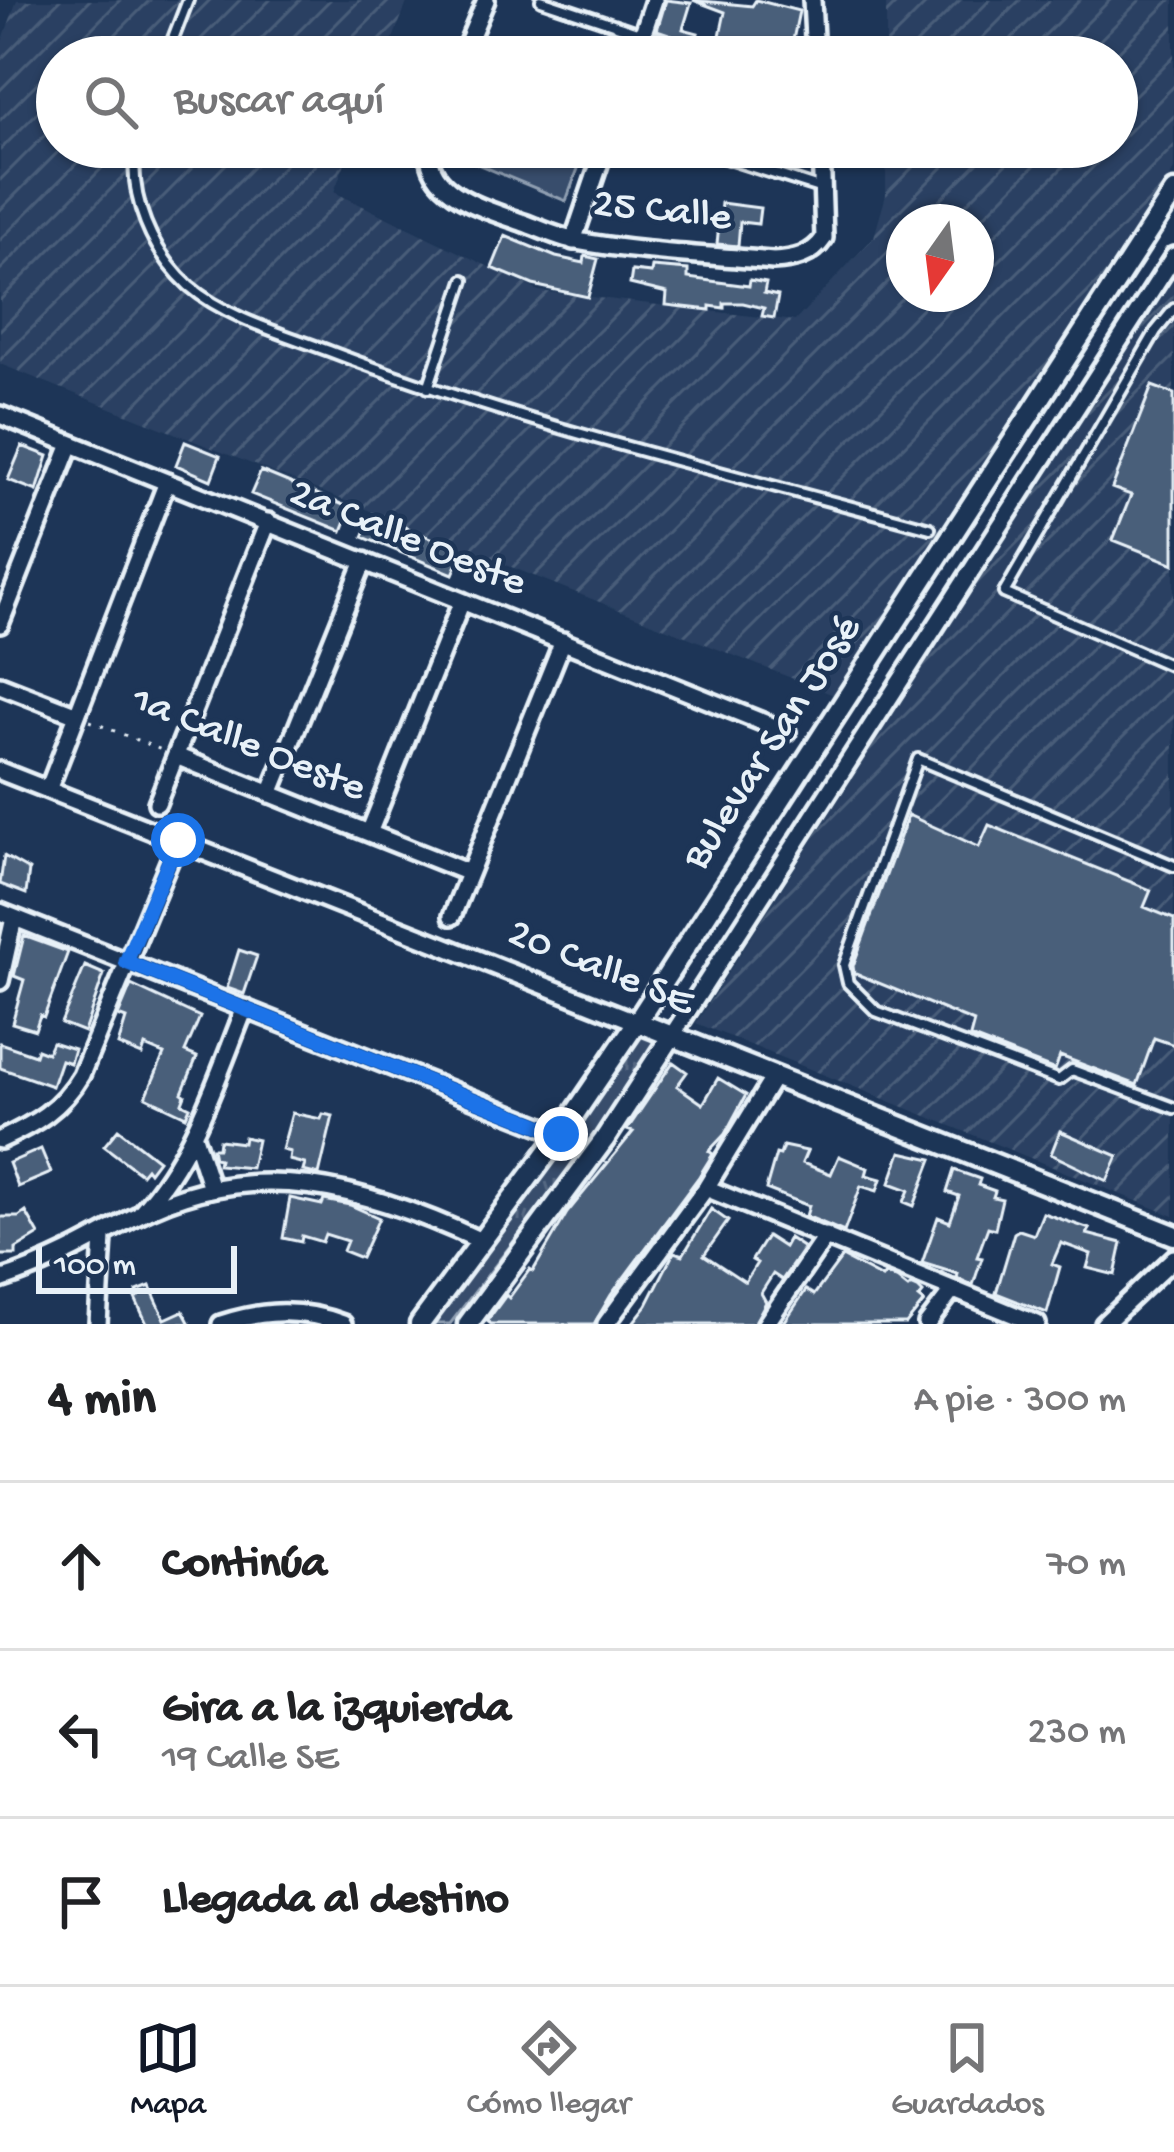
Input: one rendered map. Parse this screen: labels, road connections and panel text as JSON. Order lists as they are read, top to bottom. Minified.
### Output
{"streets":{"street":["25 Calle","2a Calle Oeste","Bulevar San José","1a Calle Oeste","20 Calle SE"]},"crossings":[["Bulevar San José","20 Calle SE"]],"scale_bar":"100 m","north":"bottom","page":{"search":"Buscar aquí","scale":"100 m","heading":["4 min","A pie · 300 m"],"list":[["Continúa","70 m"],["Gira a la izquierda","19 Calle SE","230 m"],"Llegada al destino"],"nav":["Mapa","Cómo llegar","Guardados"]}}
